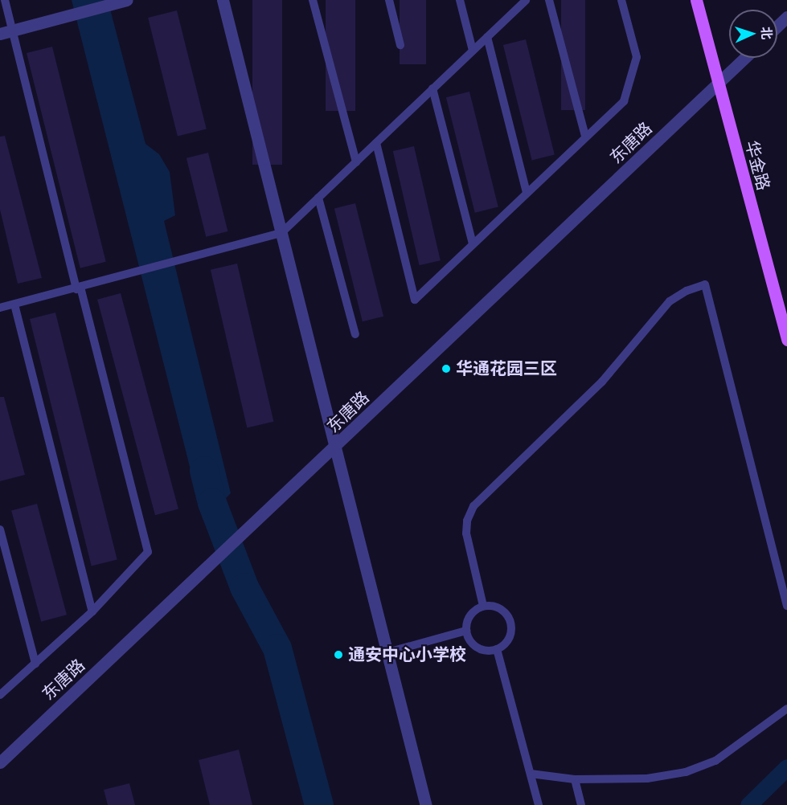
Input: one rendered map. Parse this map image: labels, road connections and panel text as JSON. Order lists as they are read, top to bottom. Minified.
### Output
{"streets":{"main road":["华金路"],"street":["东唐路"]},"crossings":[["东唐路","华金路"]],"places":["华通花园三区","通安中心小学校"],"north":"right"}
